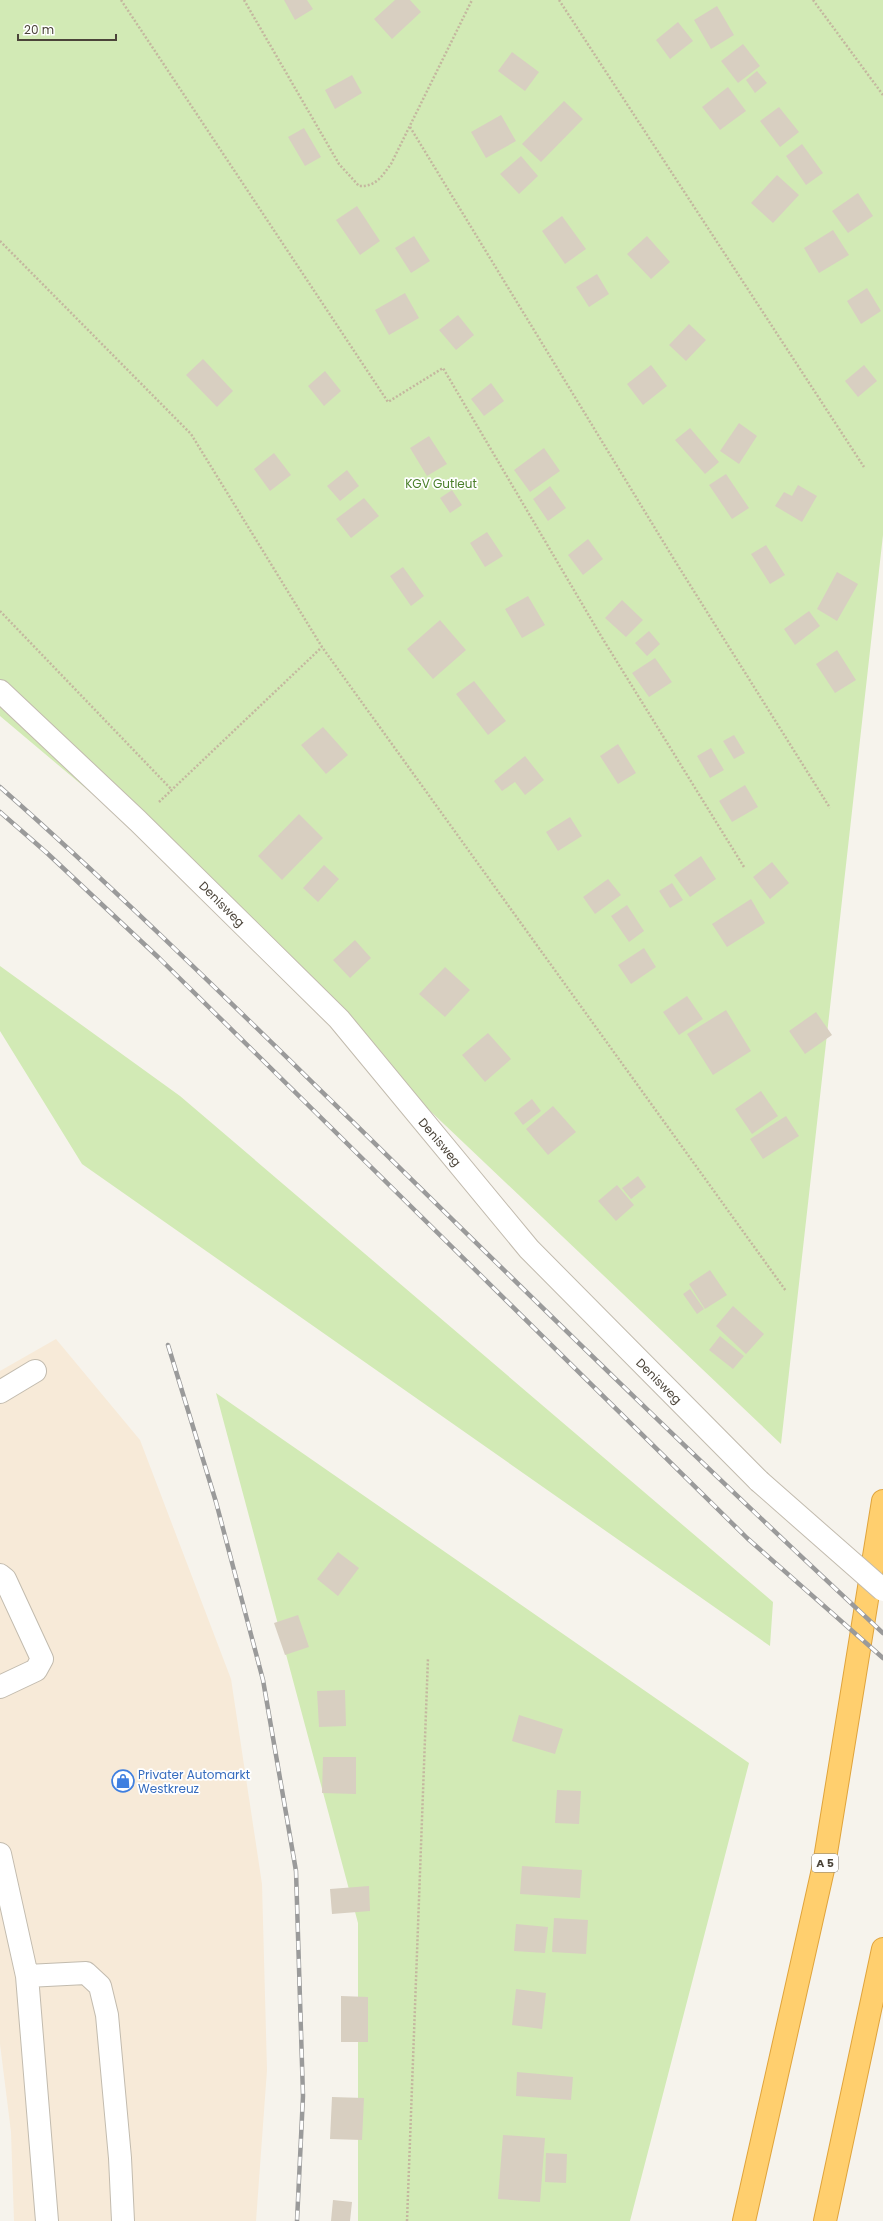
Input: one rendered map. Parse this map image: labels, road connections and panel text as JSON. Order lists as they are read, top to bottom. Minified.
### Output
{"streets":{"highway":["A 5"],"lane":["Denisweg"]},"parks":["KGV Gutleut"],"places":{"shop":["Privater Automarkt Westkreuz"]},"scale_bar":"20 m"}
